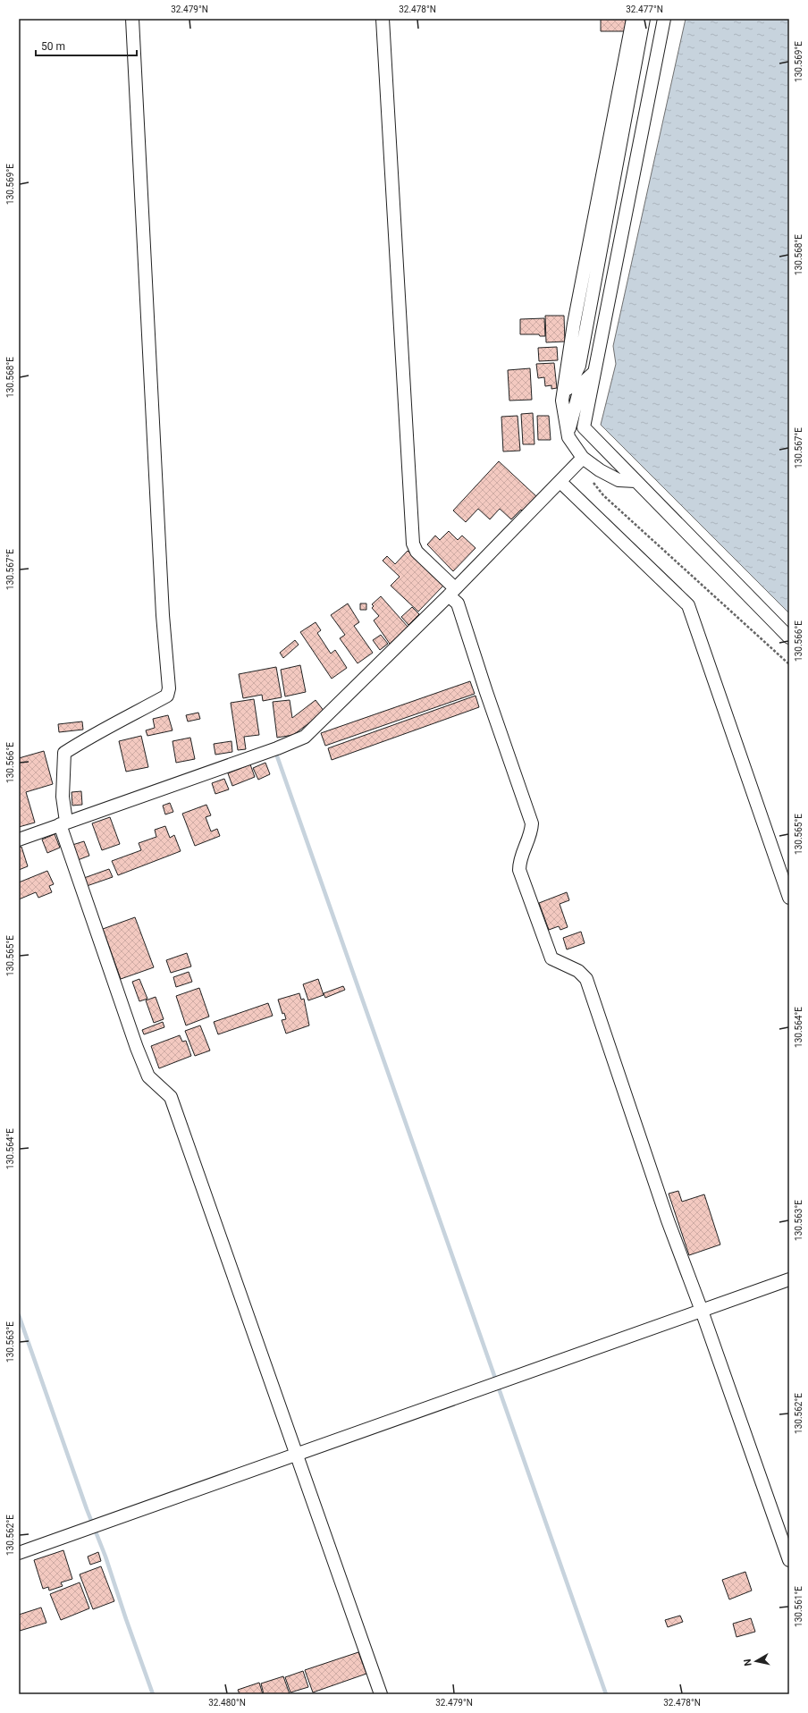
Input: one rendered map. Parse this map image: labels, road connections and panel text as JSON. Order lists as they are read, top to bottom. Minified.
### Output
{"scale_bar":"50 m","north":"left","coordinates":["32.479°N","32.478°N","32.477°N","130.569°E","130.568°E","130.567°E","130.566°E","130.565°E","130.564°E","130.563°E","130.562°E","130.561°E","32.480°N"]}
